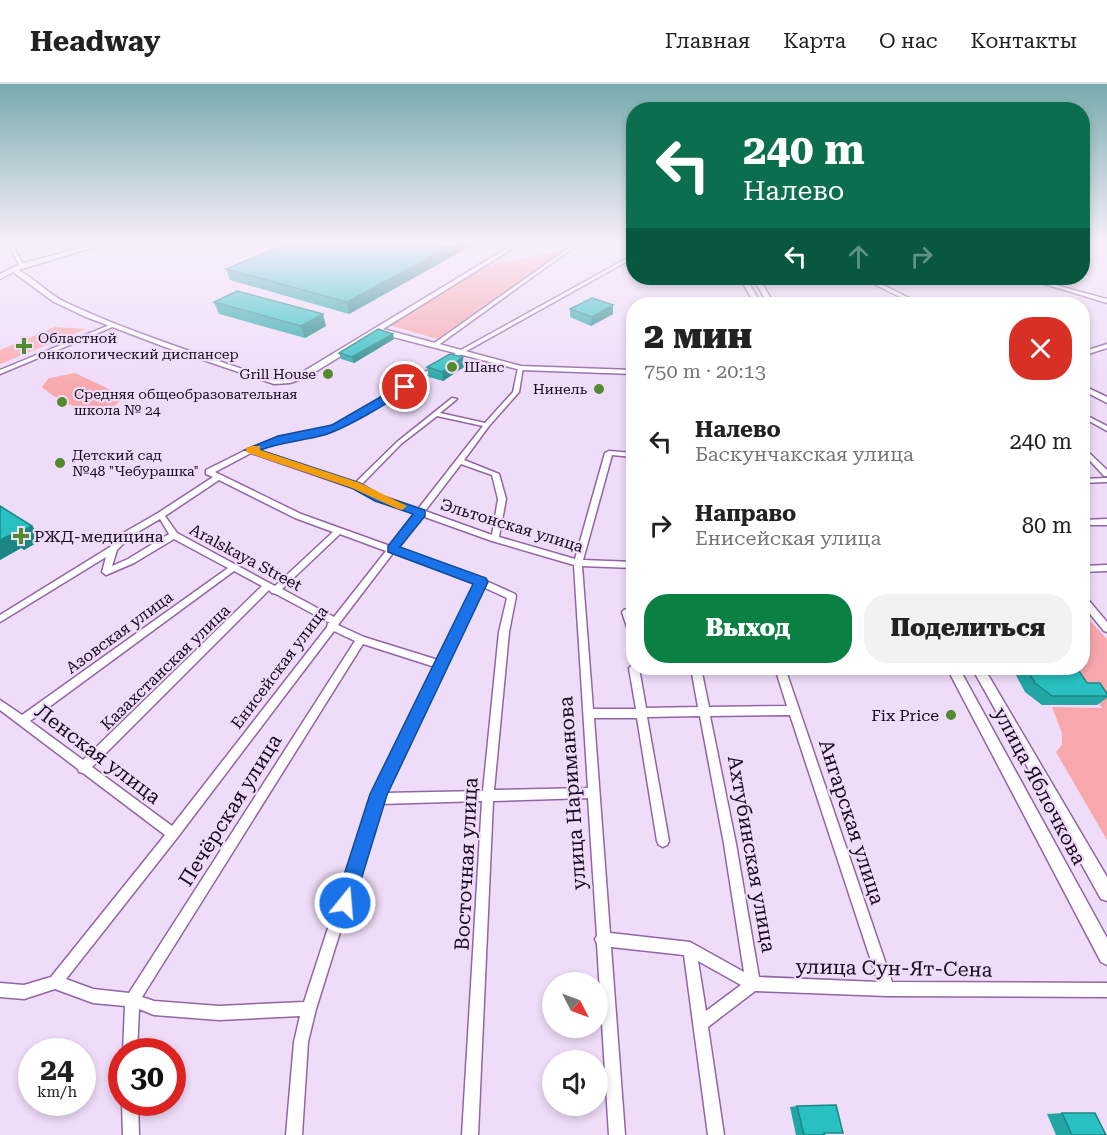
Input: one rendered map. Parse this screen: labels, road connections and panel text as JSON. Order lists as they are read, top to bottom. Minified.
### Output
{"streets":{"main road":["улица Яблочкова"],"street":["Эльтонская улица","Aralskaya Street","Азовская улица","Казахстанская улица","Енисейская улица","Ленская улица","улица Нариманова","Печёрская улица","Ангарская улица","Ахтубинская улица","Восточная улица","улица Сун-Ят-Сена"]},"crossings":[["Эльтонская улица","Енисейская улица"],["Эльтонская улица","улица Нариманова"],["Aralskaya Street","Азовская улица"],["Aralskaya Street","Казахстанская улица"],["Aralskaya Street","Енисейская улица"],["Aralskaya Street","Печёрская улица"],["Азовская улица","Ленская улица"],["Казахстанская улица","Ленская улица"],["Енисейская улица","Ленская улица"],["Ангарская улица","улица Сун-Ят-Сена"],["Ахтубинская улица","улица Сун-Ят-Сена"]],"places":{"health":["Областной онкологический диспансер","РЖД-медицина"],"other":["Шанс","Grill House","Нинель","Средняя общеобразовательная школа № 24","Детский сад №48 \"Чебурашка\"","Fix Price"]},"north":"bottom right","page":{"header":"Headway","nav":["Главная","Карта","О нас","Контакты"],"turn":["240 m","Налево"],"heading":["2 мин","750 m · 20:13"],"list":[{"name":"Налево","note":"Баскунчакская улица","value":"240 m"},{"name":"Направо","note":"Енисейская улица","value":"80 m"}],"buttons":["Выход","Поделиться"],"speed":"24 km/h","limit":"30"}}
